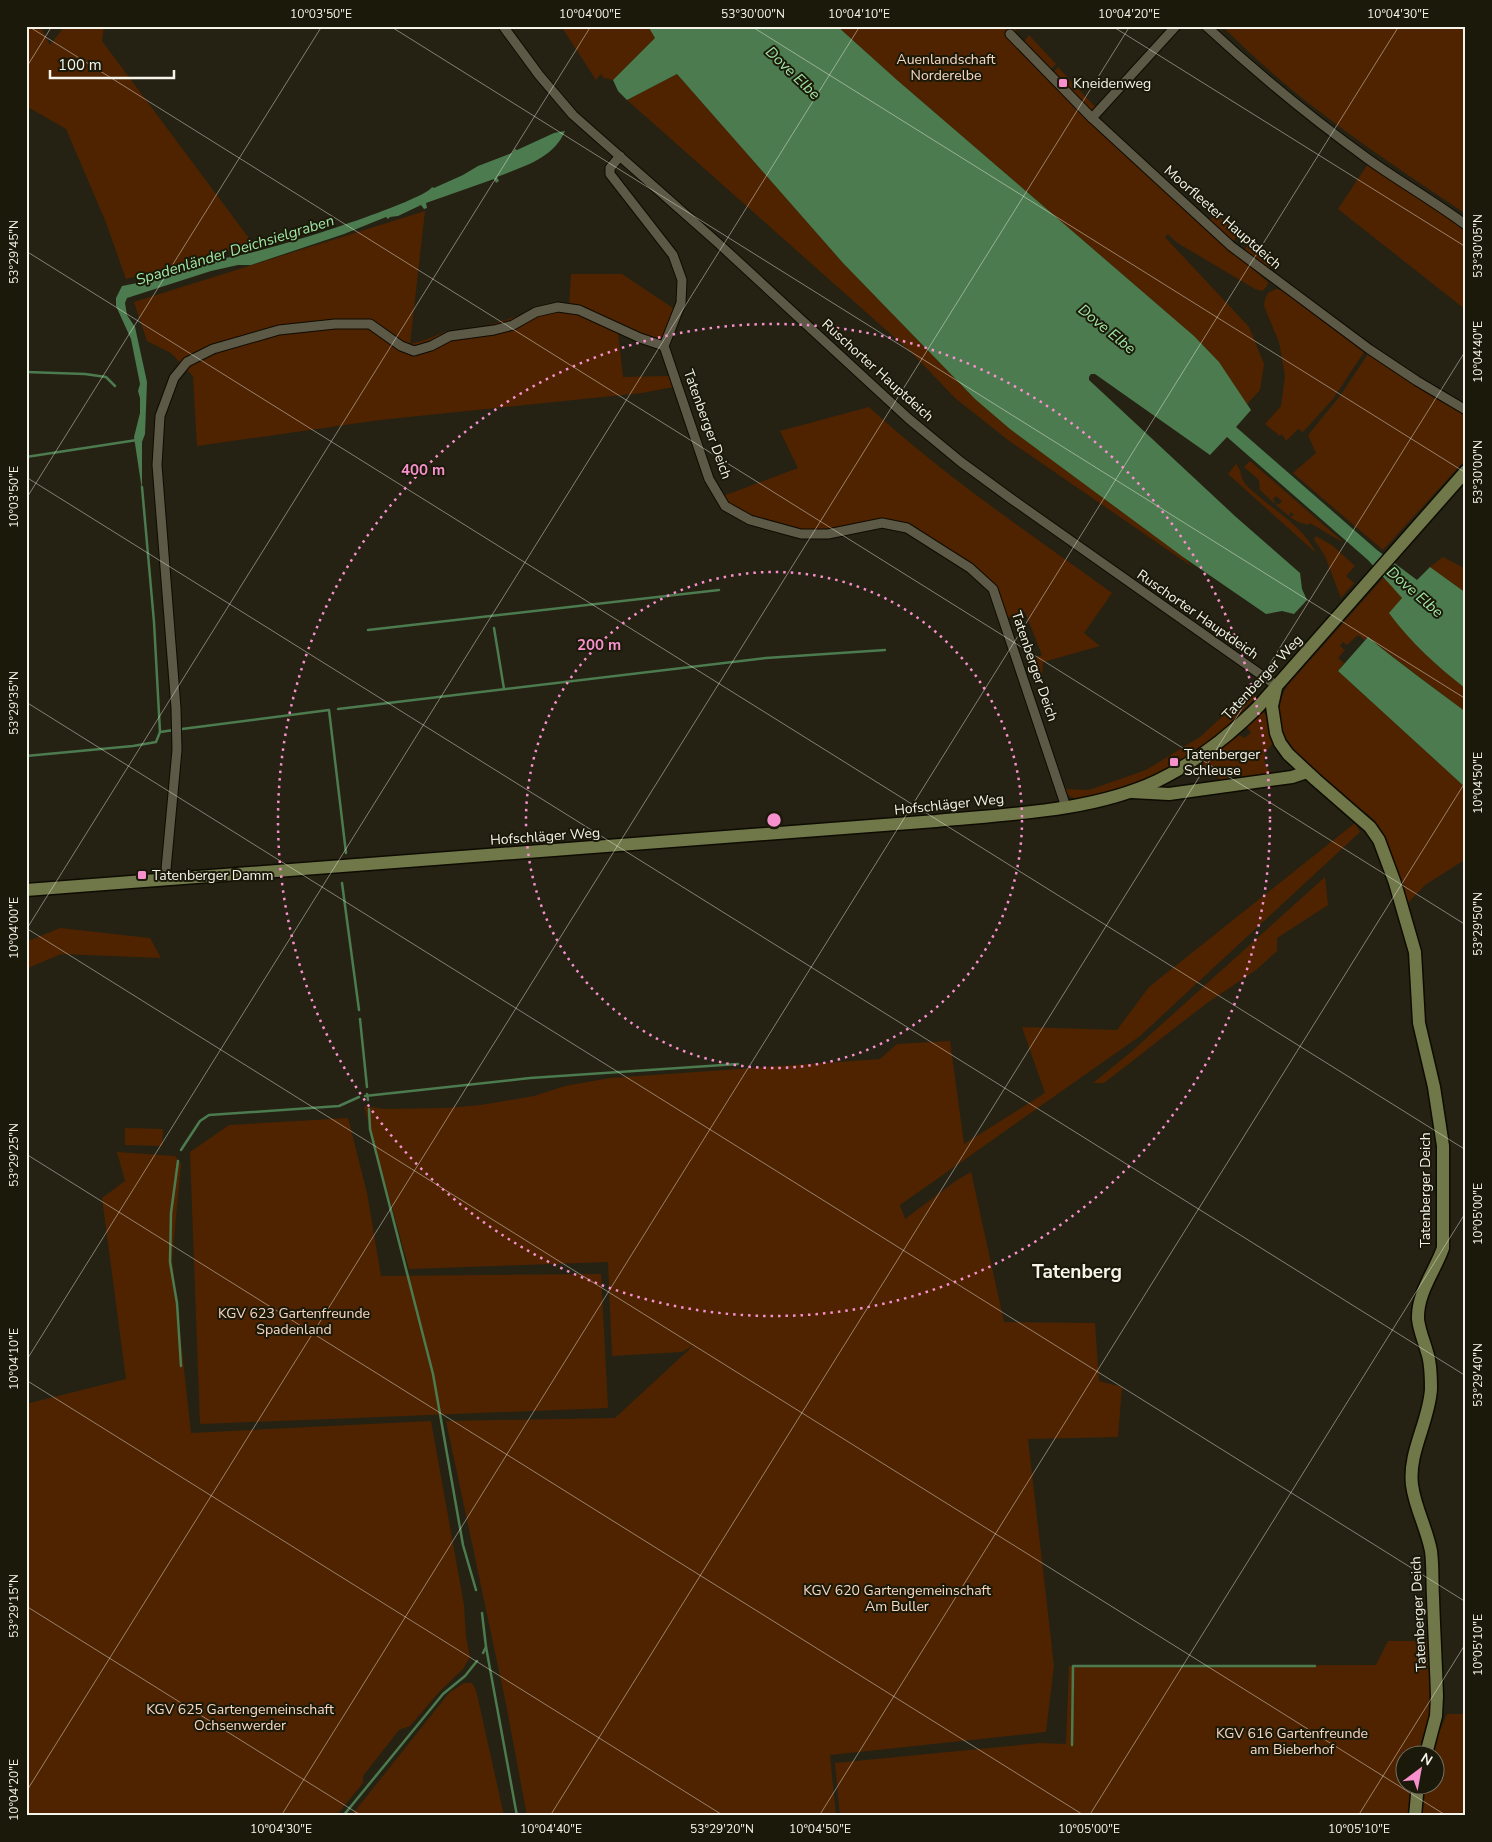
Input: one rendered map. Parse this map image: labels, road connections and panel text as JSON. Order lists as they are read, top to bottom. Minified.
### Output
{"streets":{"street":["Moorfleeter Hauptdeich","Ruschorter Hauptdeich","Tatenberger Deich","Tatenberger Weg","Hofschläger Weg"]},"crossings":[["Ruschorter Hauptdeich","Tatenberger Deich"],["Ruschorter Hauptdeich","Tatenberger Weg"],["Tatenberger Deich","Tatenberger Weg"],["Tatenberger Deich","Hofschläger Weg"],["Tatenberger Weg","Hofschläger Weg"]],"districts":["Tatenberg"],"water":["Dove Elbe","Spadenländer Deichsielgraben"],"parks":["Auenlandschaft Norderelbe","KGV 623 Gartenfreunde Spadenland","KGV 620 Gartengemeinschaft Am Buller","KGV 625 Gartengemeinschaft Ochsenwerder","KGV 616 Gartenfreunde am Bieberhof"],"places":{"transit":["Kneidenweg","Tatenberger Schleuse","Tatenberger Damm"]},"scale_bar":"100 m","north":"top right","coordinates":["10°03'50\"E","10°04'00\"E","53°30'00\"N","10°04'10\"E","10°04'20\"E","10°04'30\"E","53°30'05\"N","53°29'45\"N","10°04'40\"E","53°29'35\"N","10°04'50\"E","53°29'50\"N","53°29'25\"N","10°05'00\"E","53°29'40\"N","53°29'15\"N","10°05'10\"E","53°29'20\"N"],"rings":["400 m","200 m"]}
